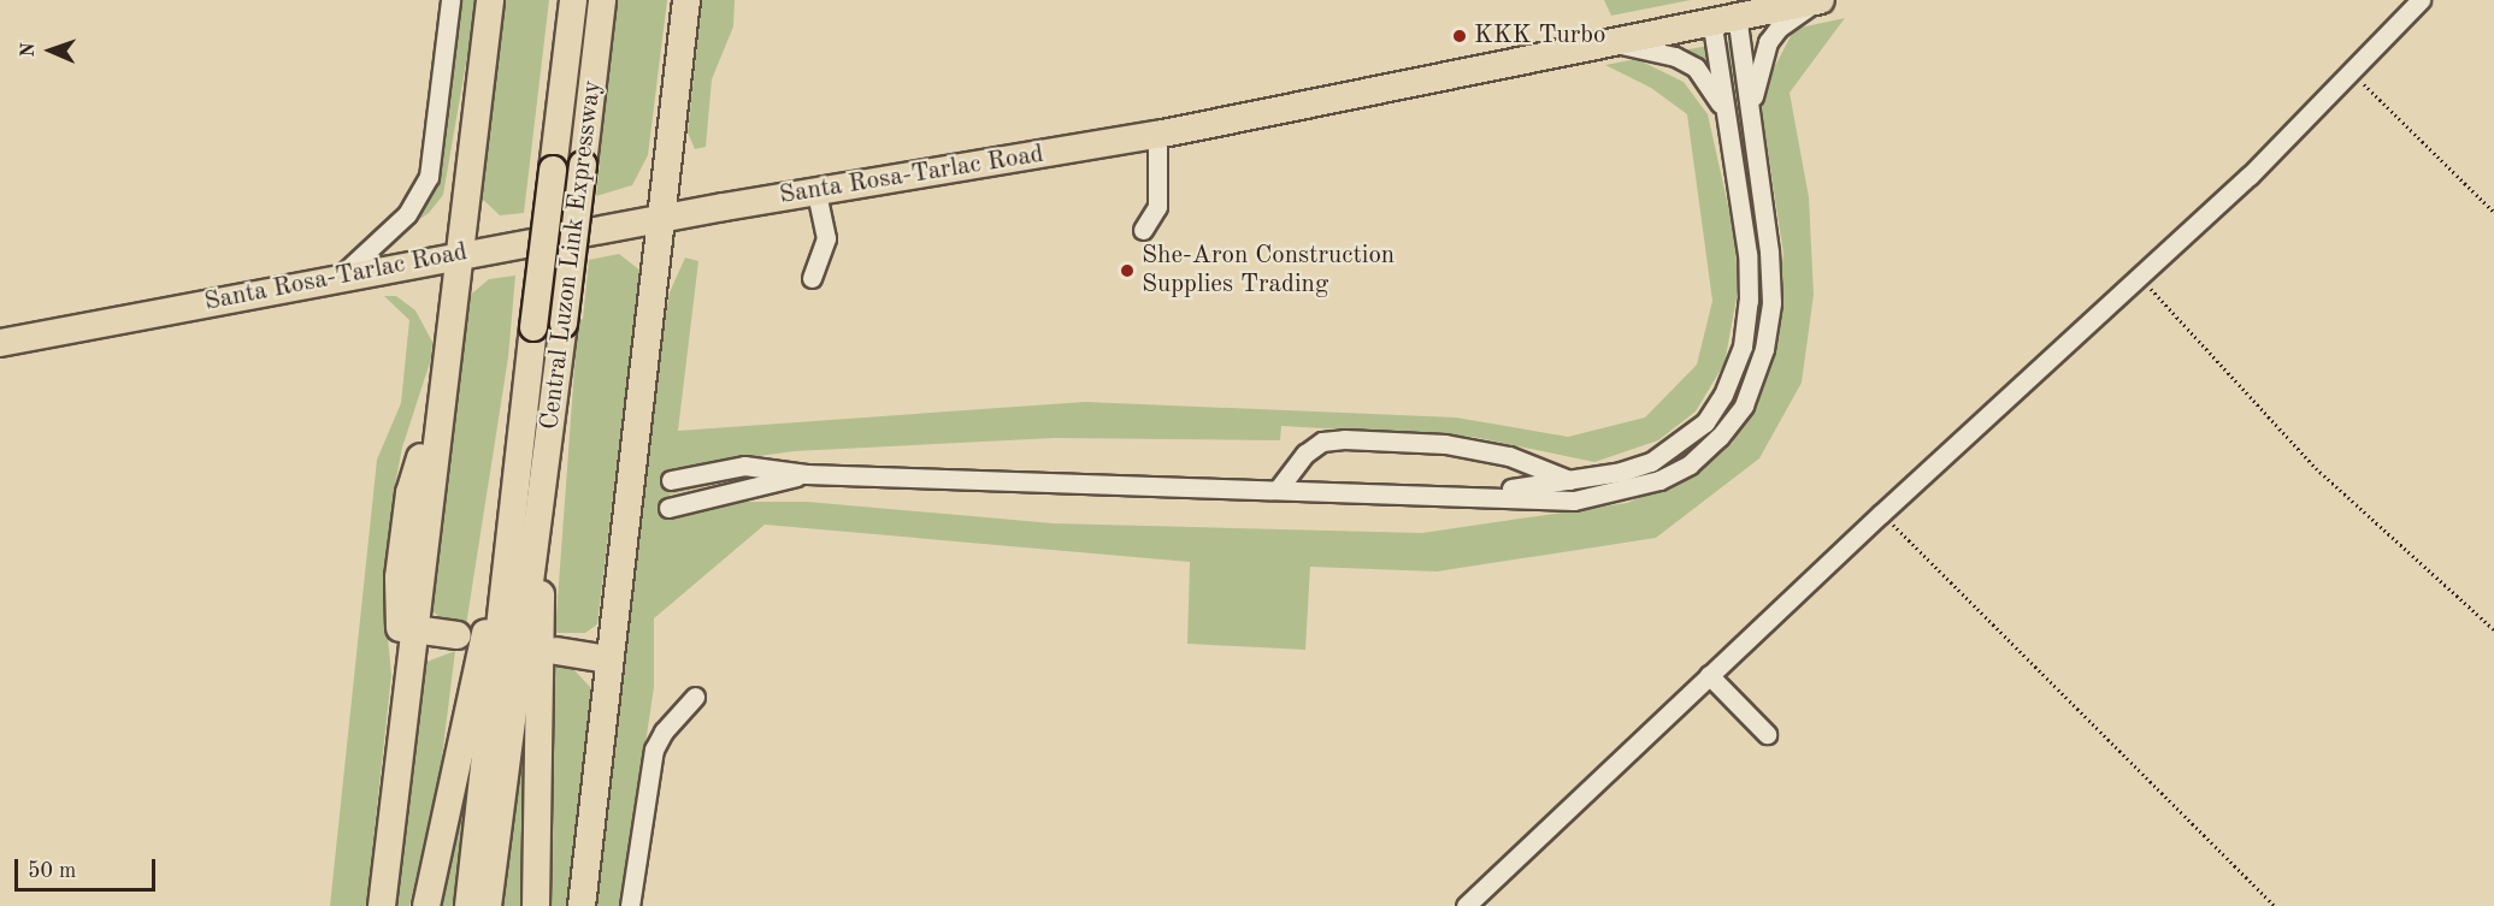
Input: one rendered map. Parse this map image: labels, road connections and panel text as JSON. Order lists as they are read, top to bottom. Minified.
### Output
{"streets":{"highway":["Santa Rosa-Tarlac Road","Central Luzon Link Expressway"]},"places":["KKK Turbo","She-Aron Construction Supplies Trading"],"scale_bar":"50 m","north":"left"}
